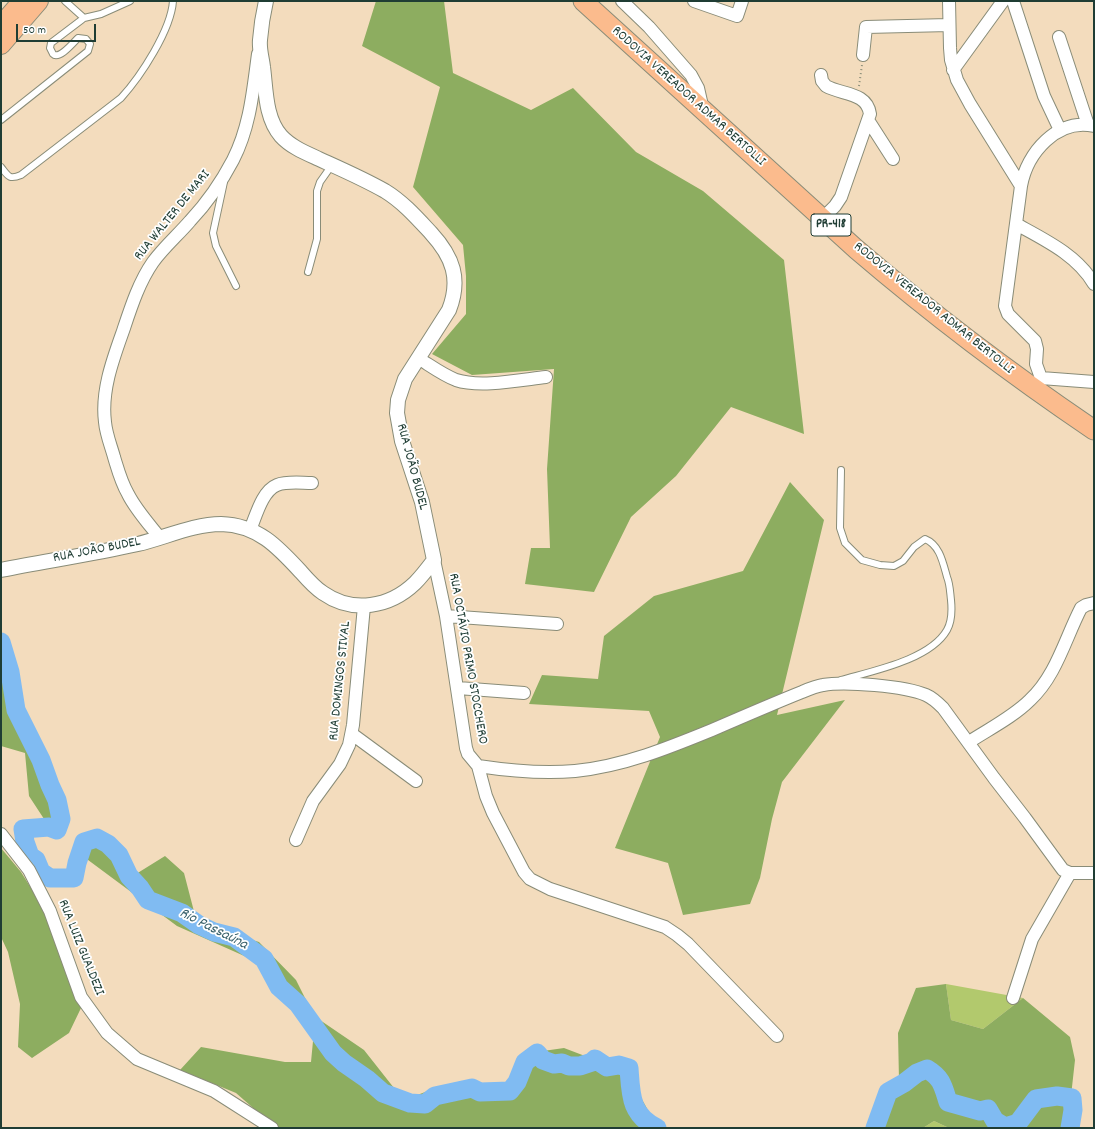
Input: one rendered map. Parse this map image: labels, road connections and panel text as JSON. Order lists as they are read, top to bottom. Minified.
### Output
{"streets":{"highway":["RODOVIA VEREADOR ADMAR BERTOLLI","PR-418"],"street":["RUA WALTER DE MARI","RUA JOÃO BUDEL","RUA OCTÁVIO PRIMO STOCCHERO","RUA DOMINGOS STIVAL","RUA LUIZ GUALDEZI"]},"crossings":[["RUA WALTER DE MARI","RUA JOÃO BUDEL"],["RUA JOÃO BUDEL","RUA OCTÁVIO PRIMO STOCCHERO"],["RUA JOÃO BUDEL","RUA DOMINGOS STIVAL"]],"water":["Rio Passaúna"],"scale_bar":"50 m"}
